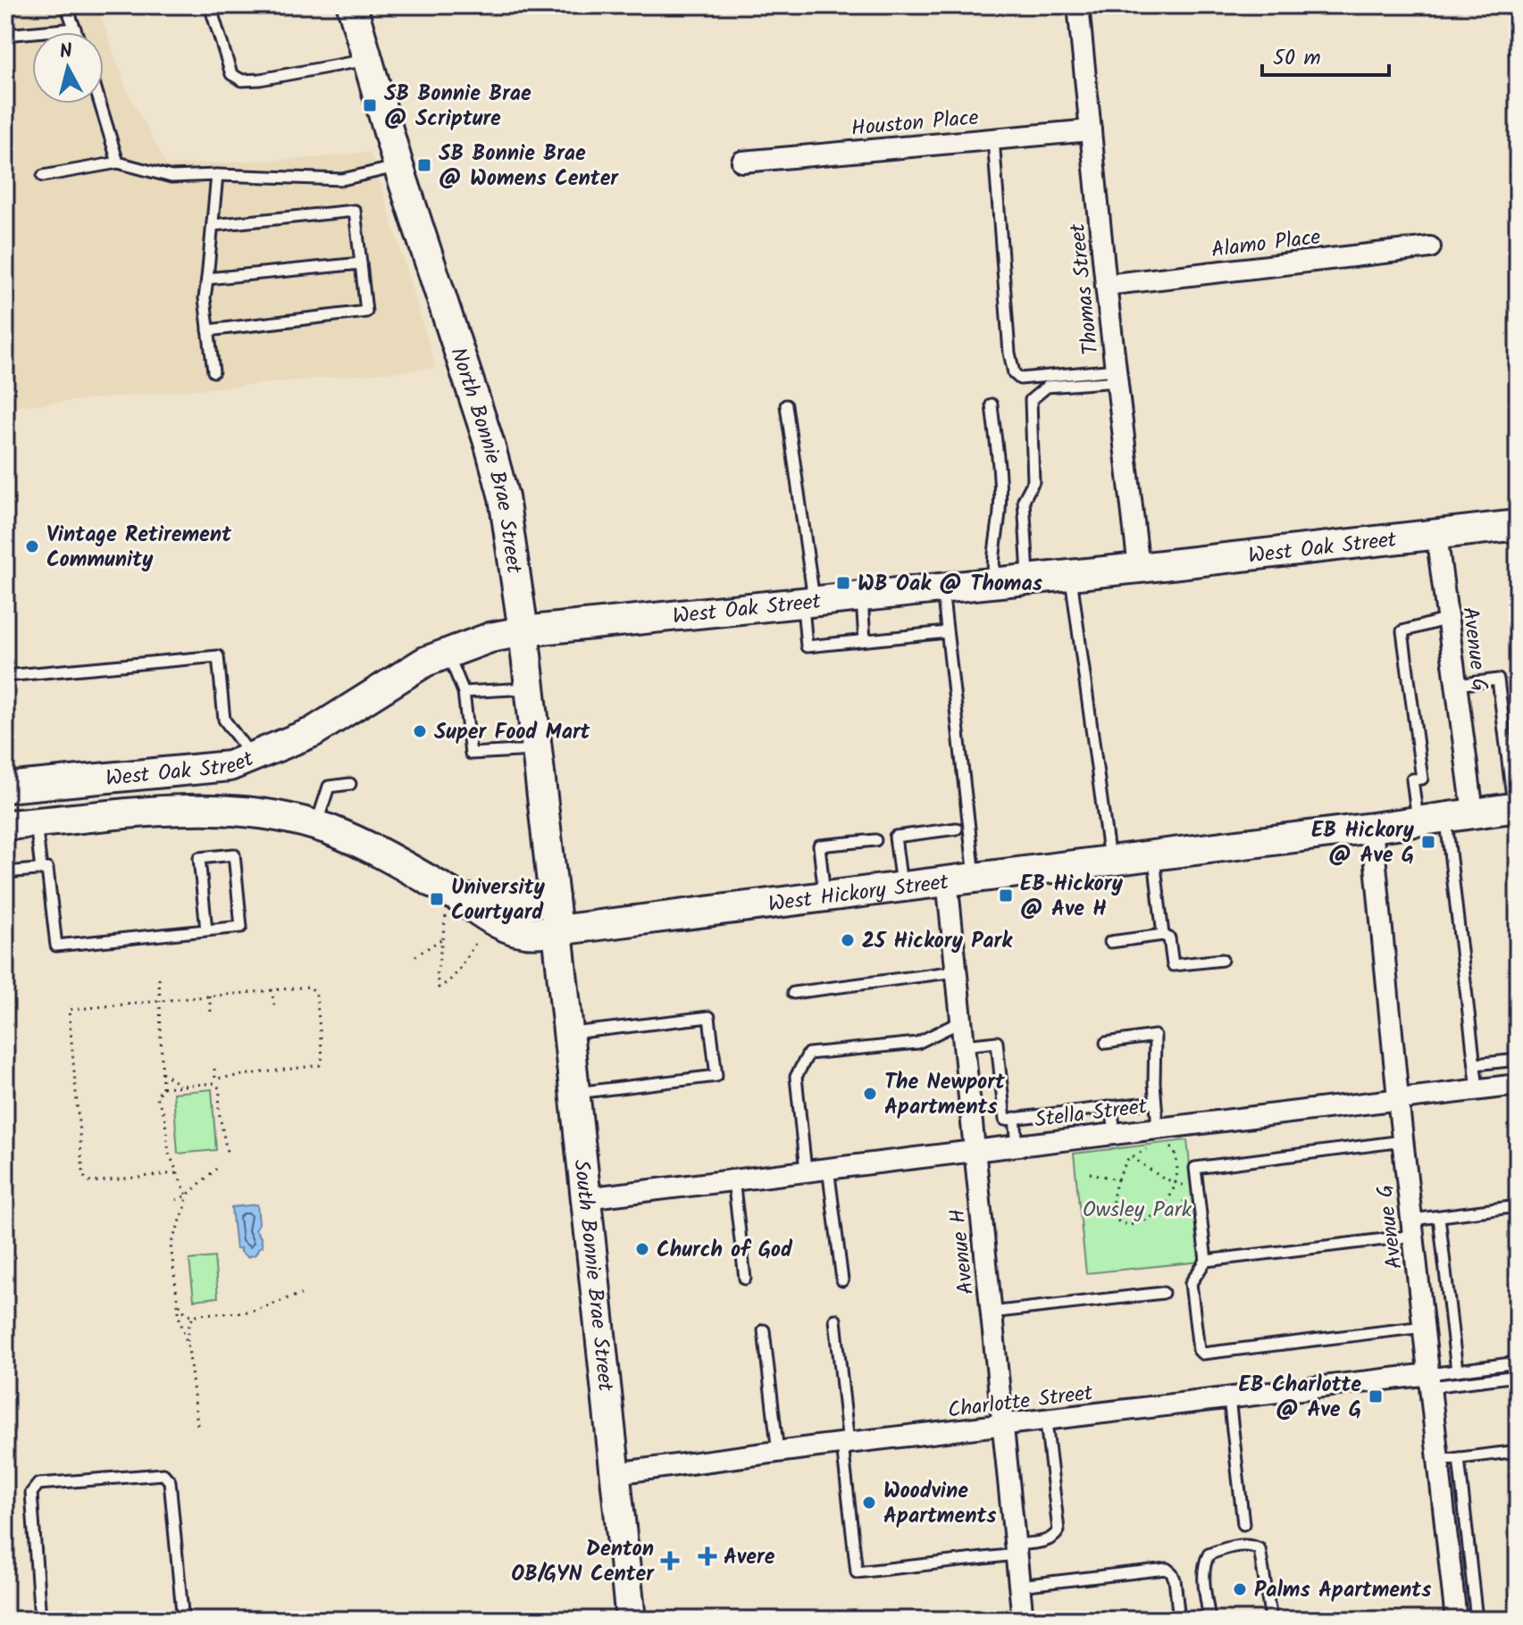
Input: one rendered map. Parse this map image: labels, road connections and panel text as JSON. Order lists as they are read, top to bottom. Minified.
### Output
{"streets":{"main road":["North Bonnie Brae Street","West Oak Street","West Hickory Street","South Bonnie Brae Street"],"street":["Houston Place","Alamo Place","Thomas Street","Avenue G","Stella Street","Avenue H","Charlotte Street"]},"crossings":[["Houston Place","Thomas Street"],["Alamo Place","Thomas Street"],["Thomas Street","West Oak Street"],["North Bonnie Brae Street","West Oak Street"],["North Bonnie Brae Street","West Hickory Street"],["North Bonnie Brae Street","South Bonnie Brae Street"],["West Oak Street","Avenue G"],["West Oak Street","West Hickory Street"],["Avenue G","West Hickory Street"],["Avenue G","Stella Street"],["Avenue G","Charlotte Street"],["West Hickory Street","Avenue H"],["West Hickory Street","South Bonnie Brae Street"],["Stella Street","Avenue H"],["Stella Street","South Bonnie Brae Street"],["Avenue H","Charlotte Street"],["South Bonnie Brae Street","Charlotte Street"]],"parks":["Owsley Park"],"places":{"transit":["SB Bonnie Brae @ Scripture","SB Bonnie Brae @ Womens Center","WB Oak @ Thomas","EB Hickory @ Ave G","EB Hickory @ Ave H","University Courtyard","EB Charlotte @ Ave G"],"other":["Vintage Retirement Community","Super Food Mart","25 Hickory Park","The Newport Apartments","Church of God","Woodvine Apartments","Palms Apartments"],"health":["Avere","Denton OB/GYN Center"]},"scale_bar":"50 m","north":"top"}
